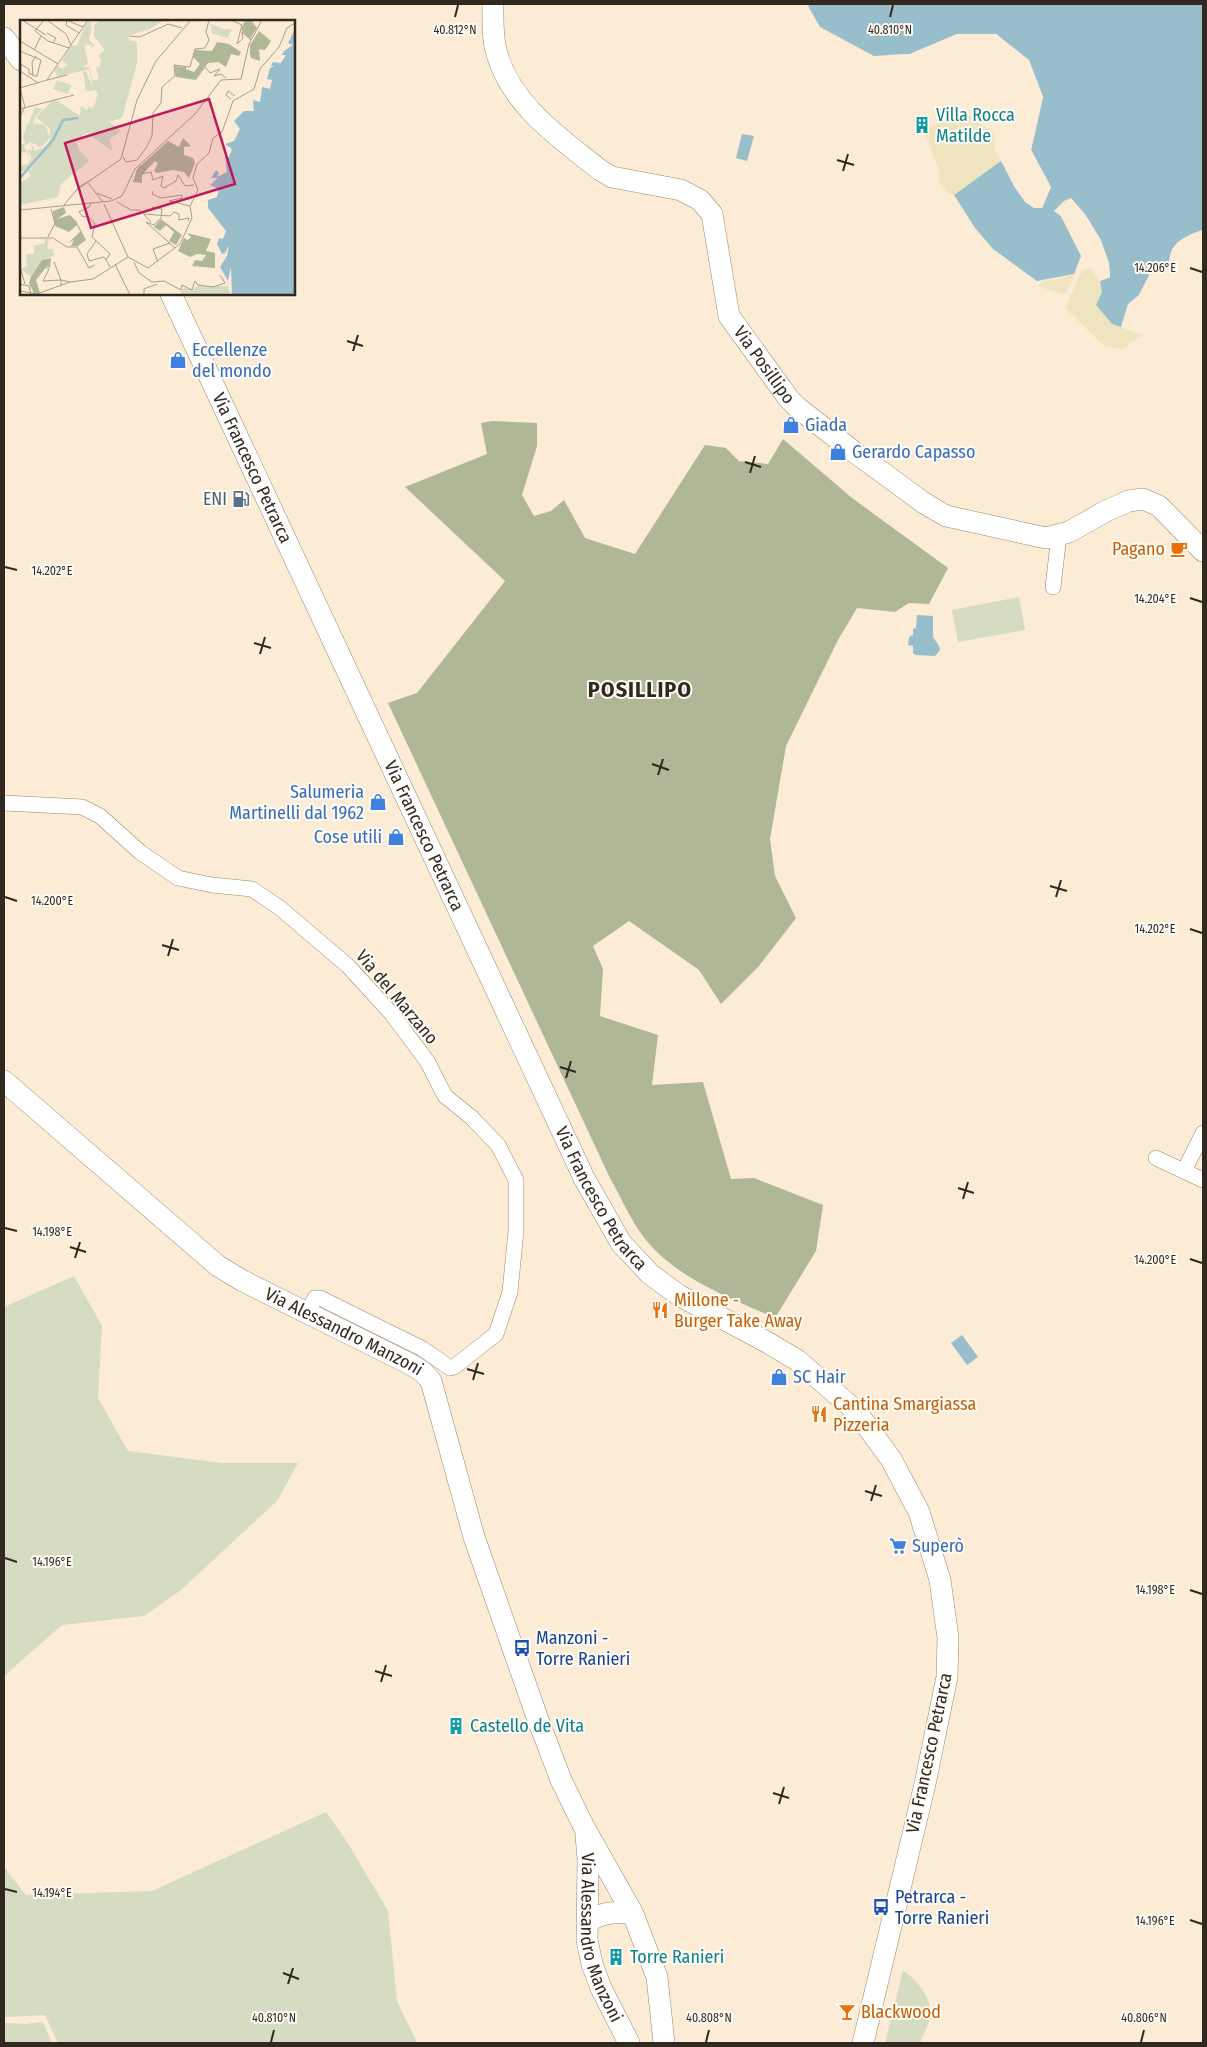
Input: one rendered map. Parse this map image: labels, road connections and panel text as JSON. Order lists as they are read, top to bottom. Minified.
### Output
{"streets":{"street":["Via Posillipo","Via Francesco Petrarca","Via del Marzano","Via Alessandro Manzoni"]},"crossings":[["Via del Marzano","Via Alessandro Manzoni"]],"districts":["POSILLIPO"],"places":{"building":["Villa Rocca Matilde","Castello de Vita","Torre Ranieri"],"shop":["Eccellenze del mondo","Giada","Gerardo Capasso","Salumeria Martinelli dal 1962","Cose utili","SC Hair"],"fuel station":["ENI"],"cafe":["Pagano"],"restaurant":["Millone - Burger Take Away","Cantina Smargiassa Pizzeria"],"supermarket":["Superò"],"bus stop":["Manzoni - Torre Ranieri","Petrarca - Torre Ranieri"],"bar":["Blackwood"]},"coordinates":["40.812°N","40.810°N","14.206°E","14.202°E","14.204°E","14.200°E","14.198°E","14.196°E","14.194°E","40.808°N","40.806°N"]}
